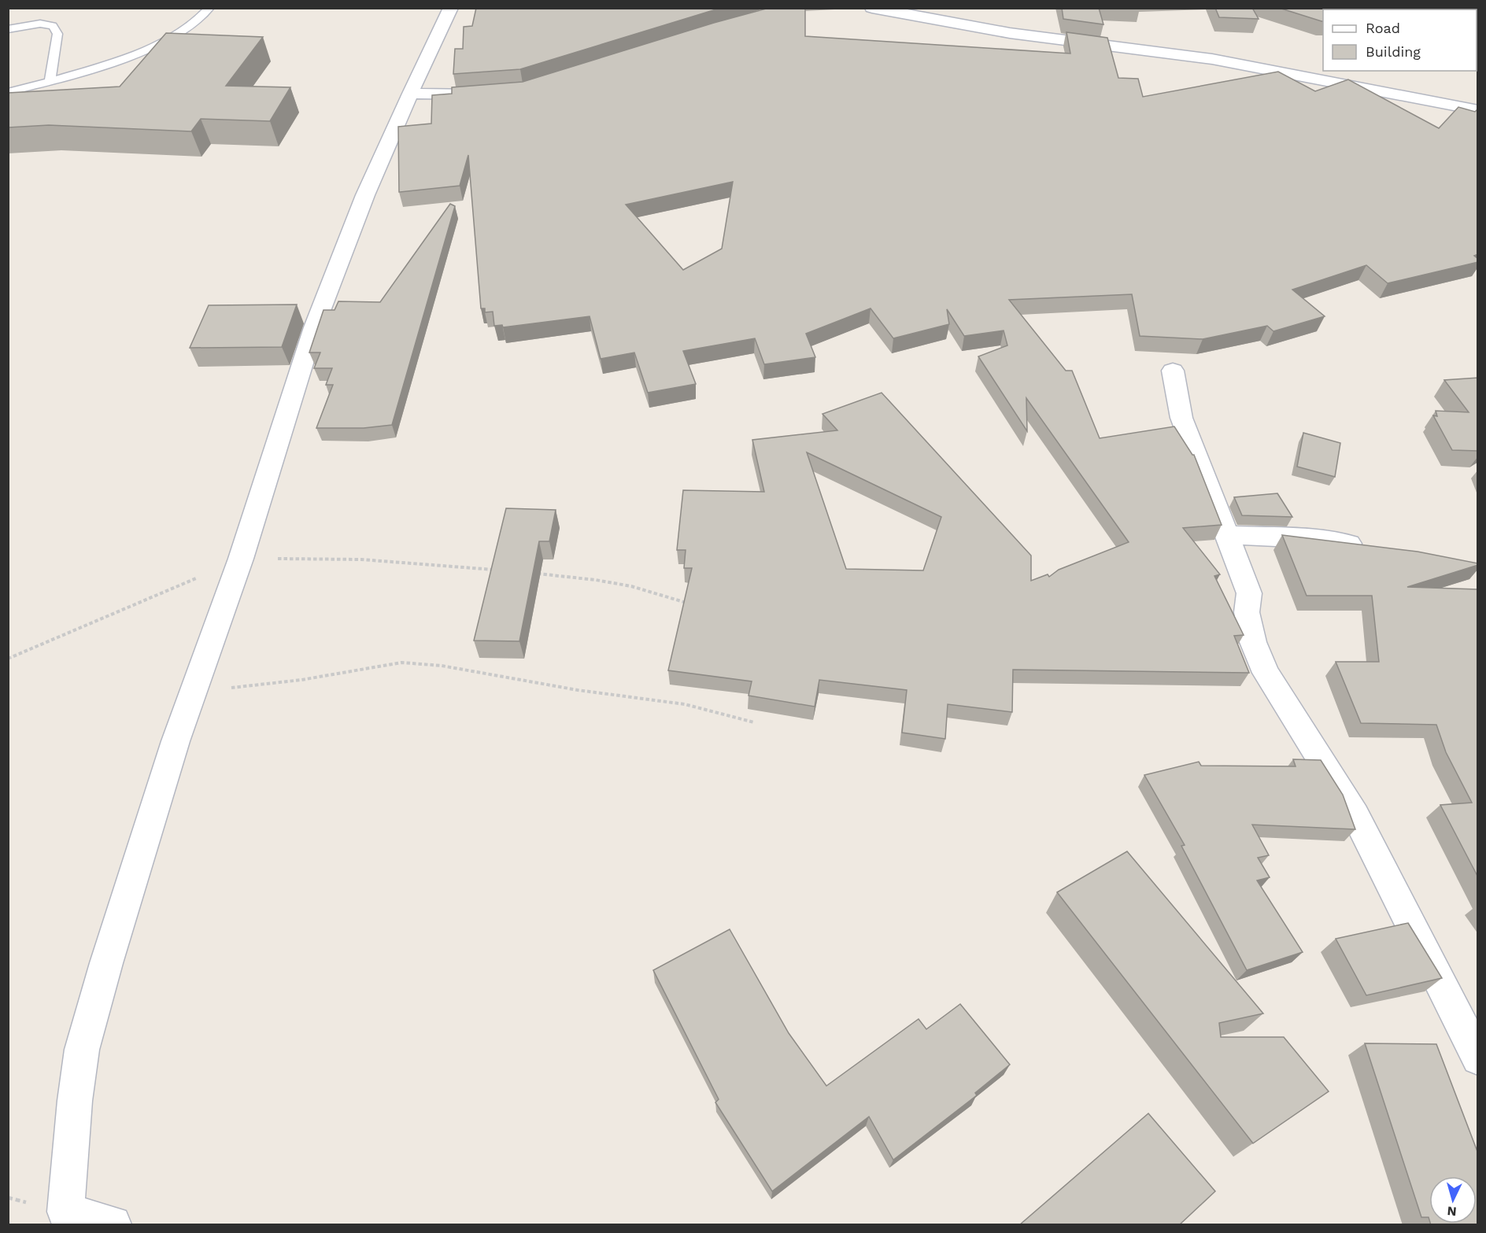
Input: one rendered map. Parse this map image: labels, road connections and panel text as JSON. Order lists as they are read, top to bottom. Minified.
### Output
{"legend":["Road","Building"],"north":"bottom"}
